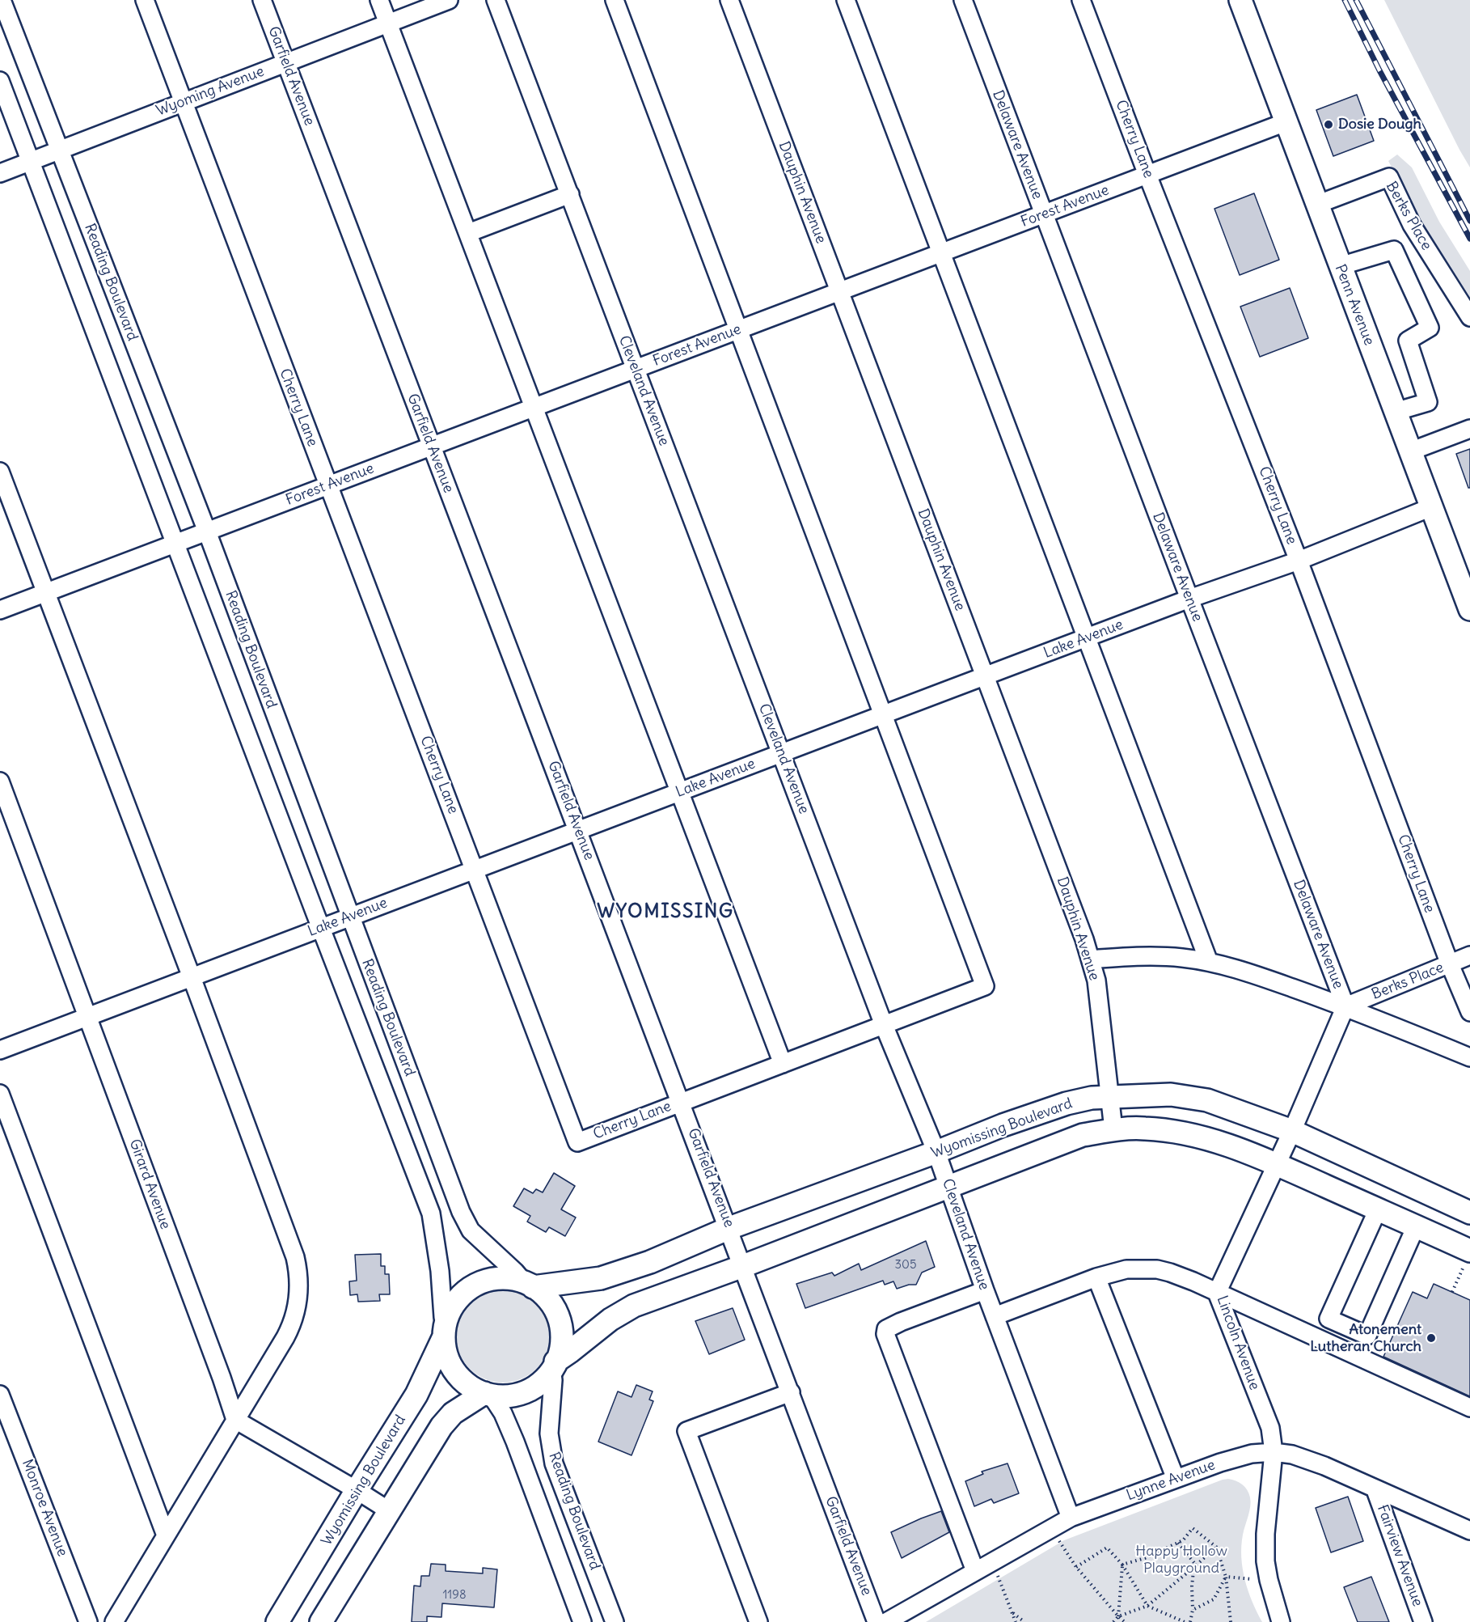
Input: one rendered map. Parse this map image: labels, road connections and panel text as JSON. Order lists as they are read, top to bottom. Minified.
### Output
{"streets":{"main road":["Penn Avenue","Wyomissing Boulevard"],"street":["Garfield Avenue","Wyoming Avenue","Cherry Lane","Delaware Avenue","Dauphin Avenue","Forest Avenue","Berks Place","Reading Boulevard","Cleveland Avenue","Lake Avenue","Girard Avenue","Lincoln Avenue","Lynne Avenue","Monroe Avenue","Fairview Avenue"]},"crossings":[["Garfield Avenue","Wyoming Avenue"],["Garfield Avenue","Cherry Lane"],["Garfield Avenue","Forest Avenue"],["Garfield Avenue","Lake Avenue"],["Garfield Avenue","Wyomissing Boulevard"],["Wyoming Avenue","Cherry Lane"],["Wyoming Avenue","Reading Boulevard"],["Cherry Lane","Forest Avenue"],["Cherry Lane","Berks Place"],["Cherry Lane","Cleveland Avenue"],["Cherry Lane","Lake Avenue"],["Delaware Avenue","Forest Avenue"],["Delaware Avenue","Berks Place"],["Delaware Avenue","Lake Avenue"],["Delaware Avenue","Wyomissing Boulevard"],["Delaware Avenue","Lincoln Avenue"],["Dauphin Avenue","Forest Avenue"],["Dauphin Avenue","Lake Avenue"],["Dauphin Avenue","Wyomissing Boulevard"],["Forest Avenue","Reading Boulevard"],["Forest Avenue","Penn Avenue"],["Forest Avenue","Cleveland Avenue"],["Berks Place","Penn Avenue"],["Reading Boulevard","Lake Avenue"],["Reading Boulevard","Wyomissing Boulevard"],["Penn Avenue","Lake Avenue"],["Cleveland Avenue","Lake Avenue"],["Cleveland Avenue","Wyomissing Boulevard"],["Cleveland Avenue","Lynne Avenue"],["Lake Avenue","Girard Avenue"],["Wyomissing Boulevard","Lincoln Avenue"],["Lincoln Avenue","Lynne Avenue"],["Lynne Avenue","Fairview Avenue"]],"districts":["WYOMISSING"],"parks":["Happy Hollow Playground"],"places":["Dosie Dough","Atonement Lutheran Church"],"house_numbers":["305","1198"]}
